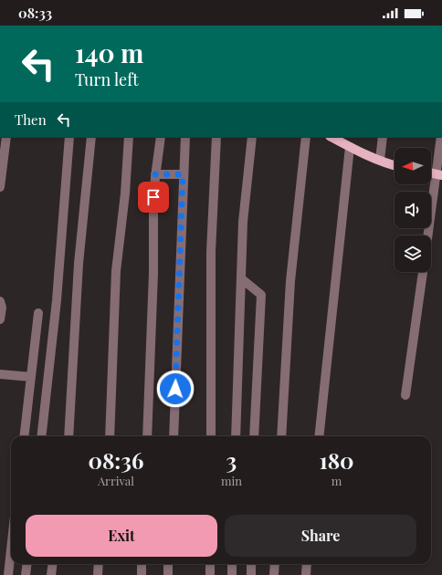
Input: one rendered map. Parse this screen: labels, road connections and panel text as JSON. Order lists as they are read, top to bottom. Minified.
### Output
{"north":"left","page":{"status":"08:33","turn":["140 m","Turn left"],"then":"Then","eta":["08:36","Arrival","3","min","180","m"],"buttons":["Exit","Share"]}}
